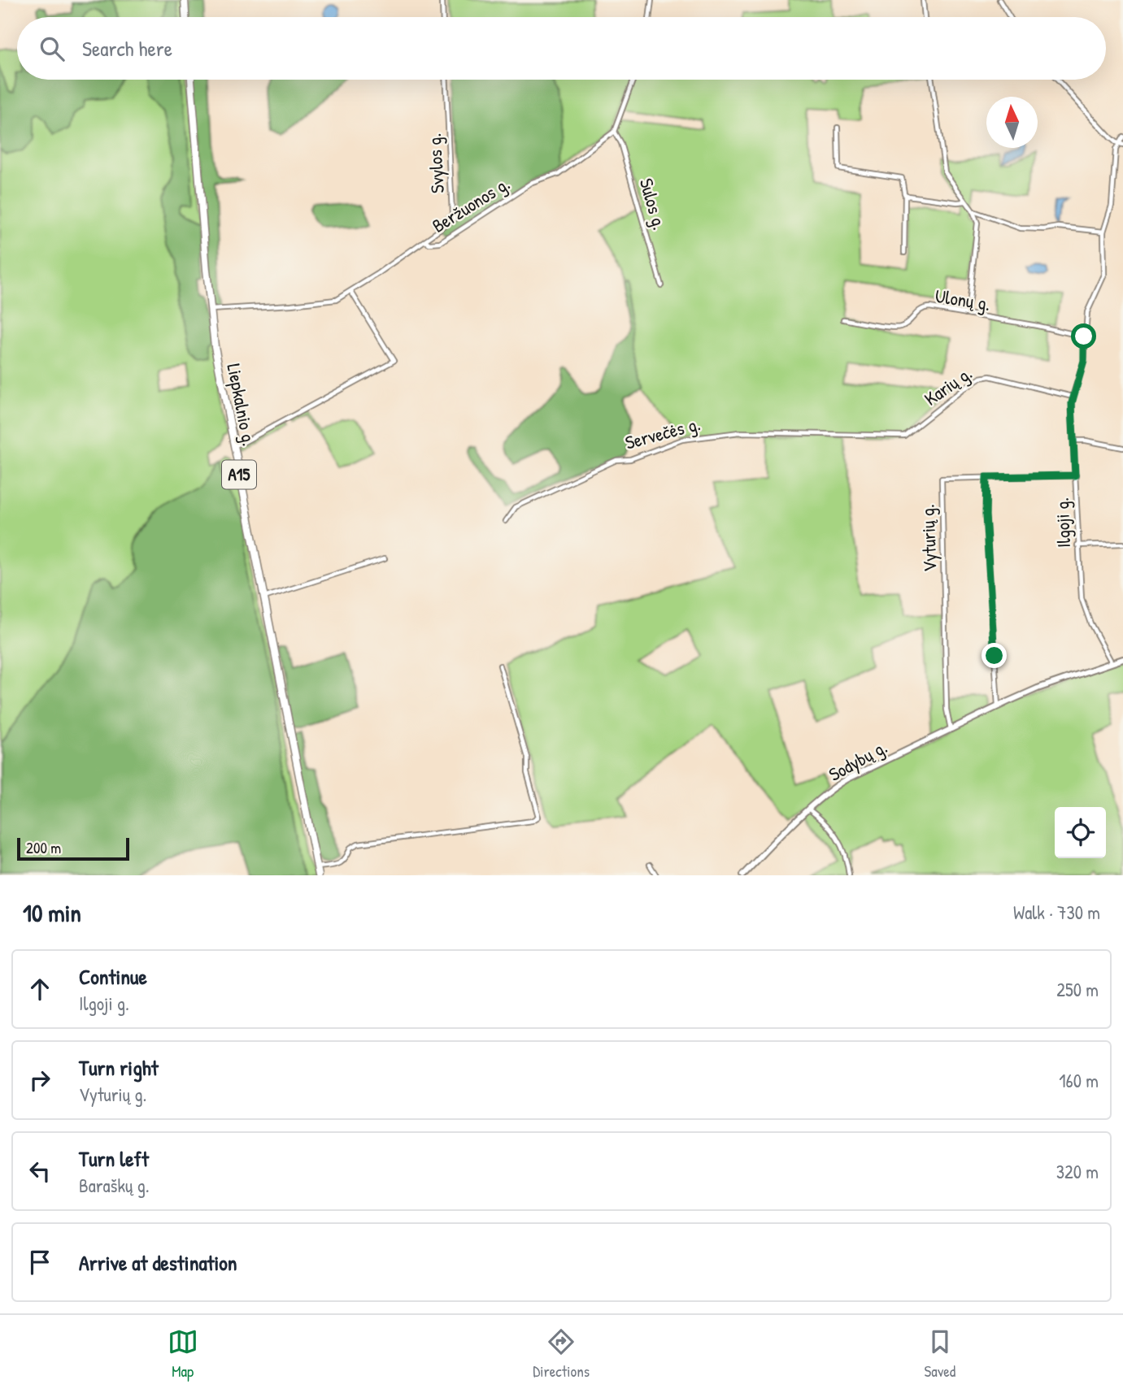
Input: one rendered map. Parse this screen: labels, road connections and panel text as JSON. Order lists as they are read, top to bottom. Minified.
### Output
{"streets":{"highway":["Liepkalnio g.","A15"],"main road":["Sodybų g."],"street":["Svylos g.","Sulos g.","Beržuonos g.","Ulonų g.","Karių g.","Servečės g.","Ilgoji g.","Vyturių g."]},"crossings":[["Svylos g.","Beržuonos g."],["Sulos g.","Beržuonos g."],["Beržuonos g.","Liepkalnio g."],["Ulonų g.","Ilgoji g."],["Karių g.","Servečės g."],["Karių g.","Ilgoji g."],["Ilgoji g.","Vyturių g."],["Ilgoji g.","Sodybų g."],["Vyturių g.","Sodybų g."]],"scale_bar":"200 m","north":"top","page":{"search":"Search here","scale":"200 m","heading":["10 min","Walk · 730 m"],"list":[["Continue","Ilgoji g.","250 m"],["Turn right","Vyturių g.","160 m"],["Turn left","Baraškų g.","320 m"],"Arrive at destination"],"nav":["Map","Directions","Saved"]}}
